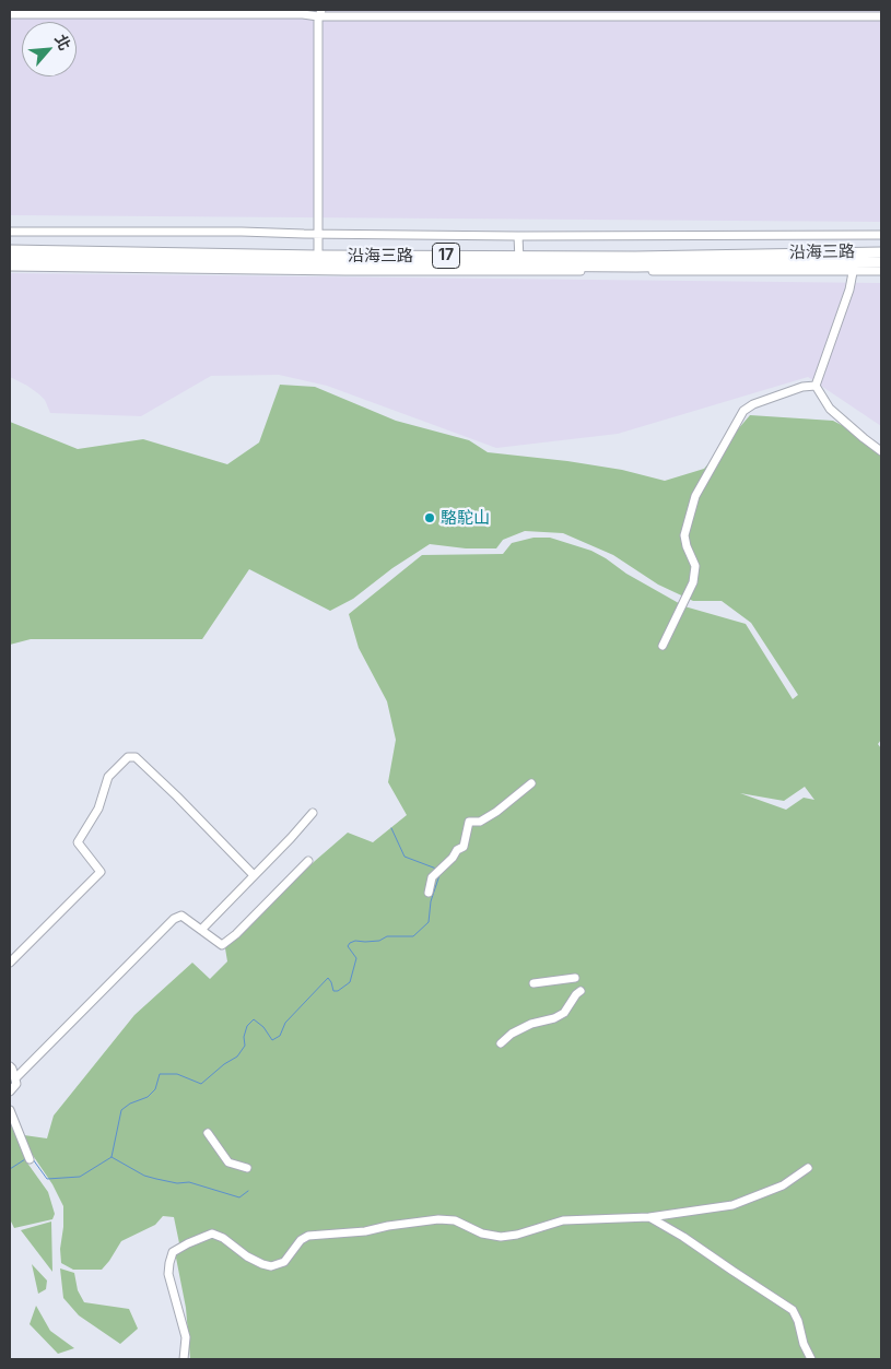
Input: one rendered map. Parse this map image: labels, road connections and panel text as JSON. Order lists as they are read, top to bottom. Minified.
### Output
{"streets":{"main road":["沿海三路","17"]},"places":["駱駝山"],"north":"top right"}
